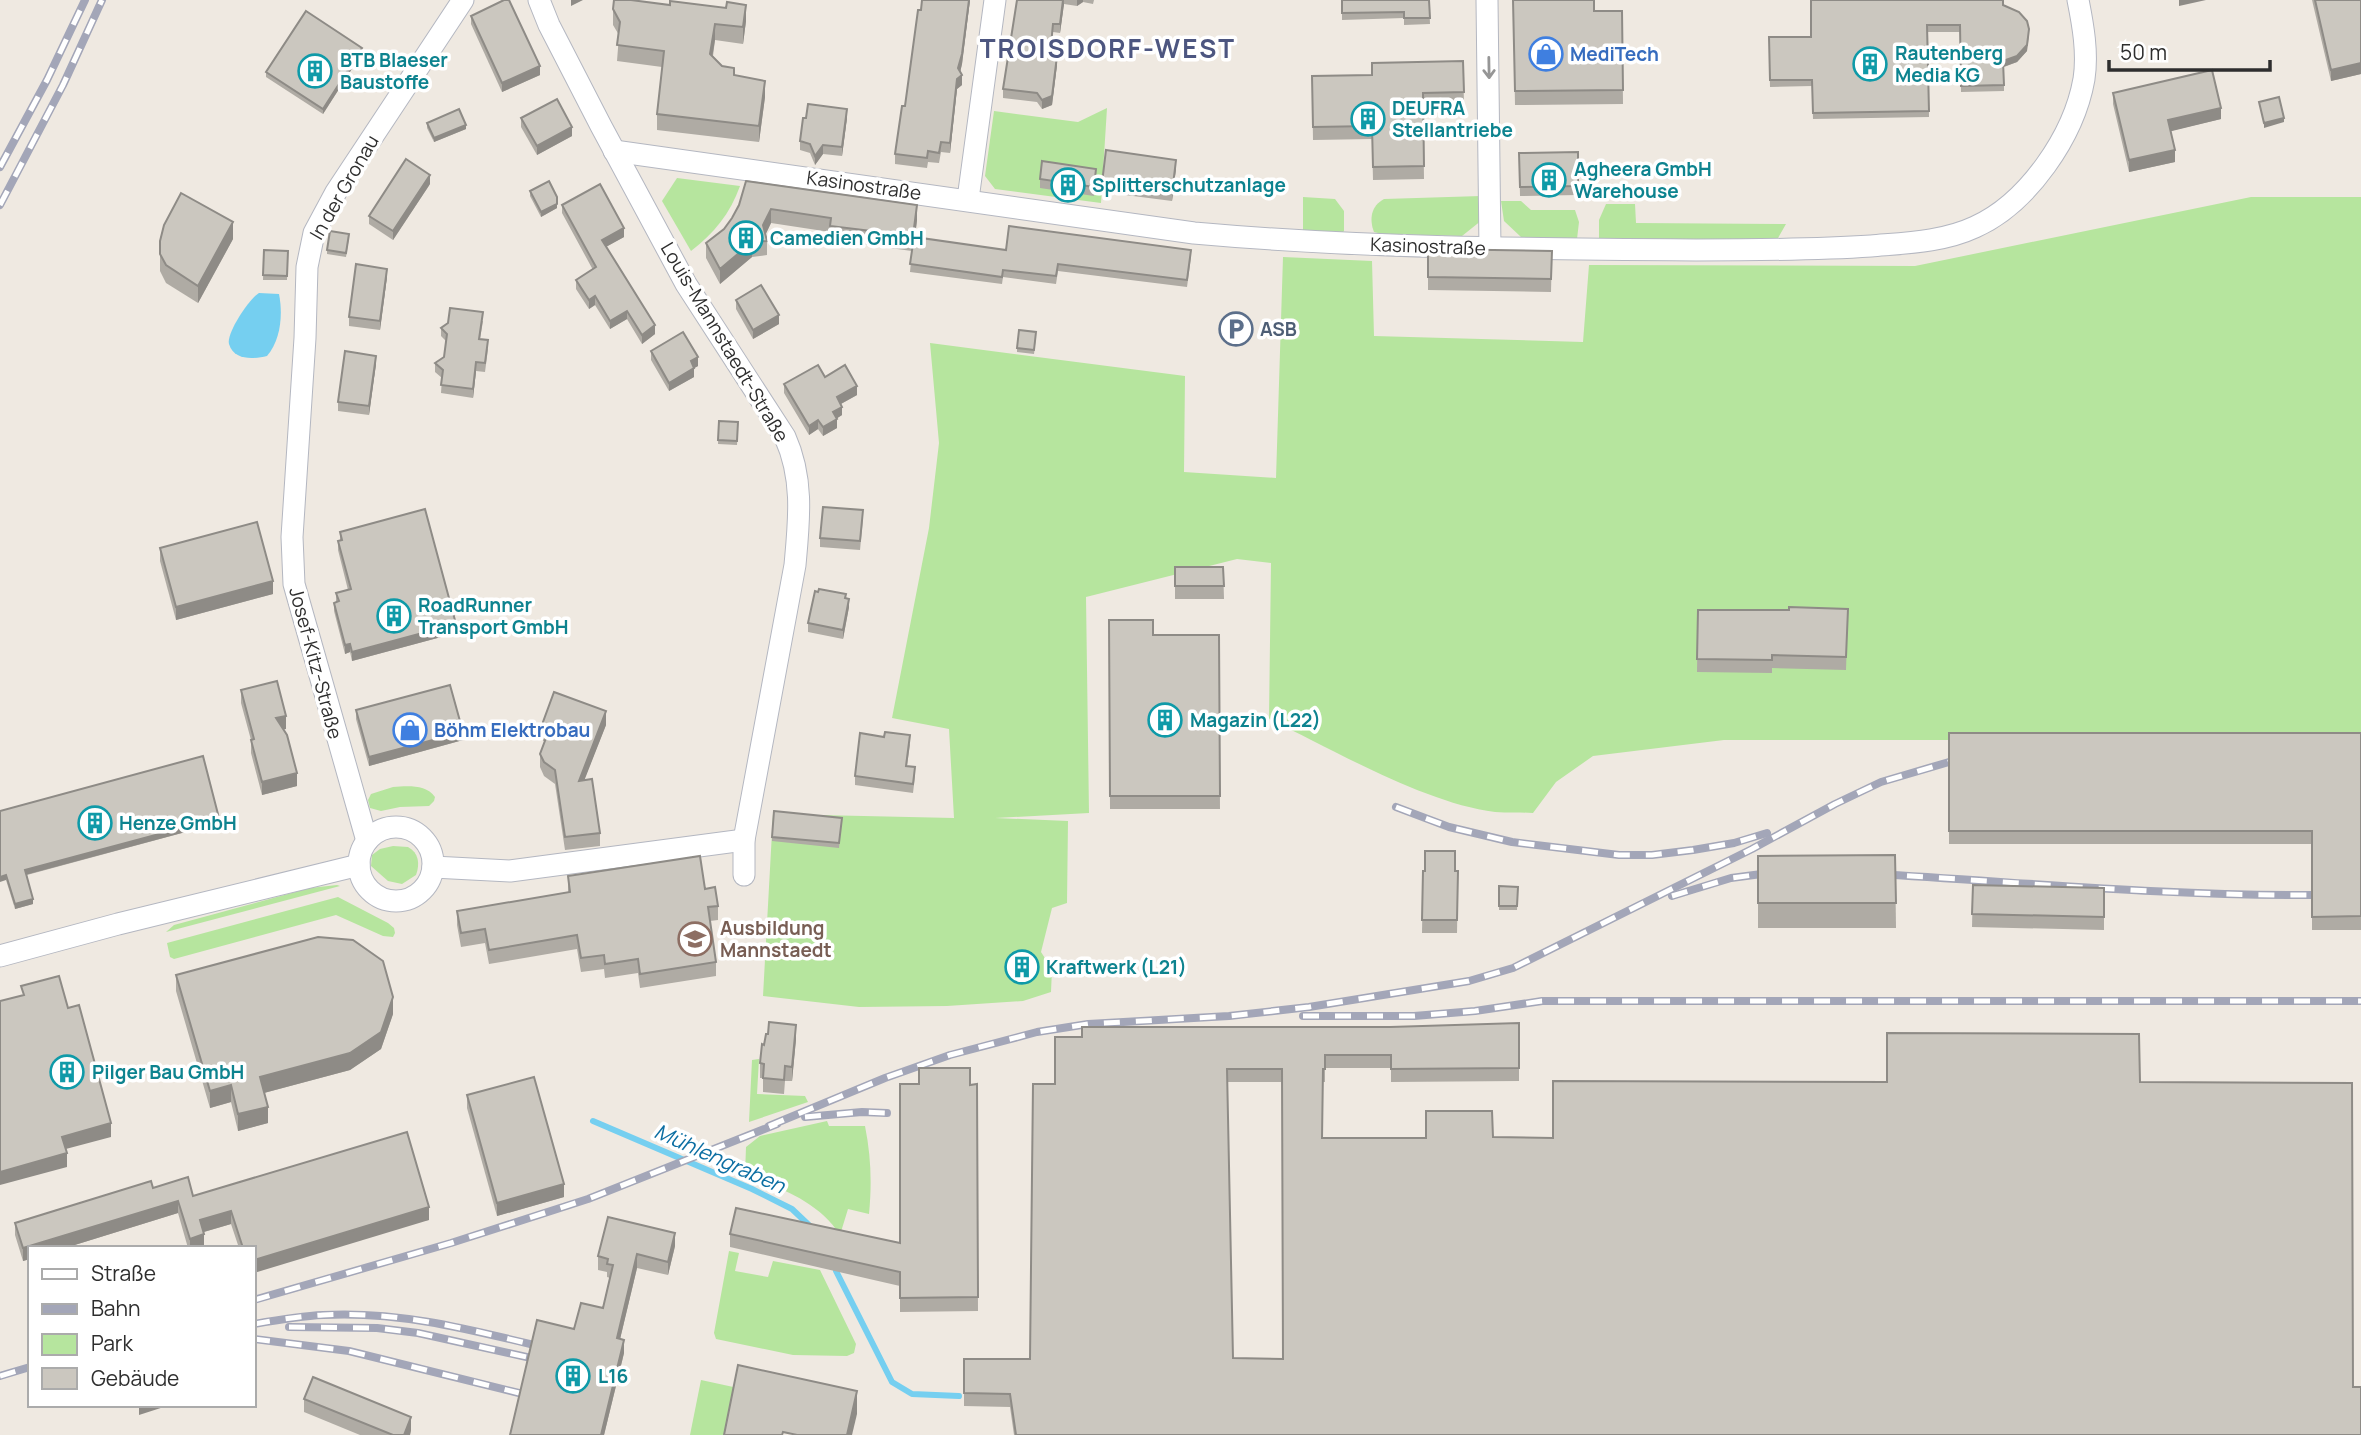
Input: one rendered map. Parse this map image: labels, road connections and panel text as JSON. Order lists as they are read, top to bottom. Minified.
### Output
{"streets":{"street":["Kasinostraße","In der Gronau","Louis-Mannstaedt-Straße","Josef-Kitz-Straße"]},"crossings":[["Kasinostraße","Louis-Mannstaedt-Straße"],["In der Gronau","Josef-Kitz-Straße"]],"districts":["TROISDORF-WEST"],"water":["Mühlengraben"],"places":{"shop":["MediTech","Böhm Elektrobau"],"building":["Rautenberg Media KG","BTB Blaeser Baustoffe","DEUFRA Stellantriebe","Agheera GmbH Warehouse","Splitterschutzanlage","Camedien GmbH","RoadRunner Transport GmbH","Magazin (L22)","Henze GmbH","Kraftwerk (L21)","Pilger Bau GmbH","L16"],"parking":["ASB"],"school or university":["Ausbildung Mannstaedt"]},"legend":["Straße","Bahn","Park","Gebäude"],"scale_bar":"50 m"}
